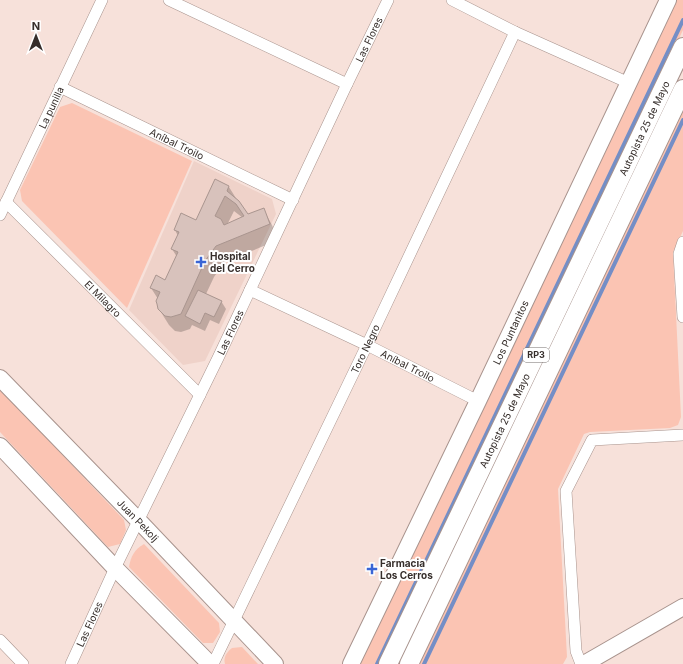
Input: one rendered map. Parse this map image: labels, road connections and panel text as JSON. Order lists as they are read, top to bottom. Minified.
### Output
{"streets":{"main road":["Autopista 25 de Mayo","RP3"],"street":["Las Flores","La punilla","Aníbal Troilo","El Milagro","Los Puntanitos","Toro Negro","Juan Pekolj"]},"crossings":[["Las Flores","Aníbal Troilo"],["Las Flores","El Milagro"],["Las Flores","Juan Pekolj"],["La punilla","Aníbal Troilo"],["La punilla","El Milagro"],["Aníbal Troilo","Los Puntanitos"],["Aníbal Troilo","Toro Negro"],["Toro Negro","Juan Pekolj"]],"places":{"health":["Hospital del Cerro","Farmacia Los Cerros"]},"north":"top"}
